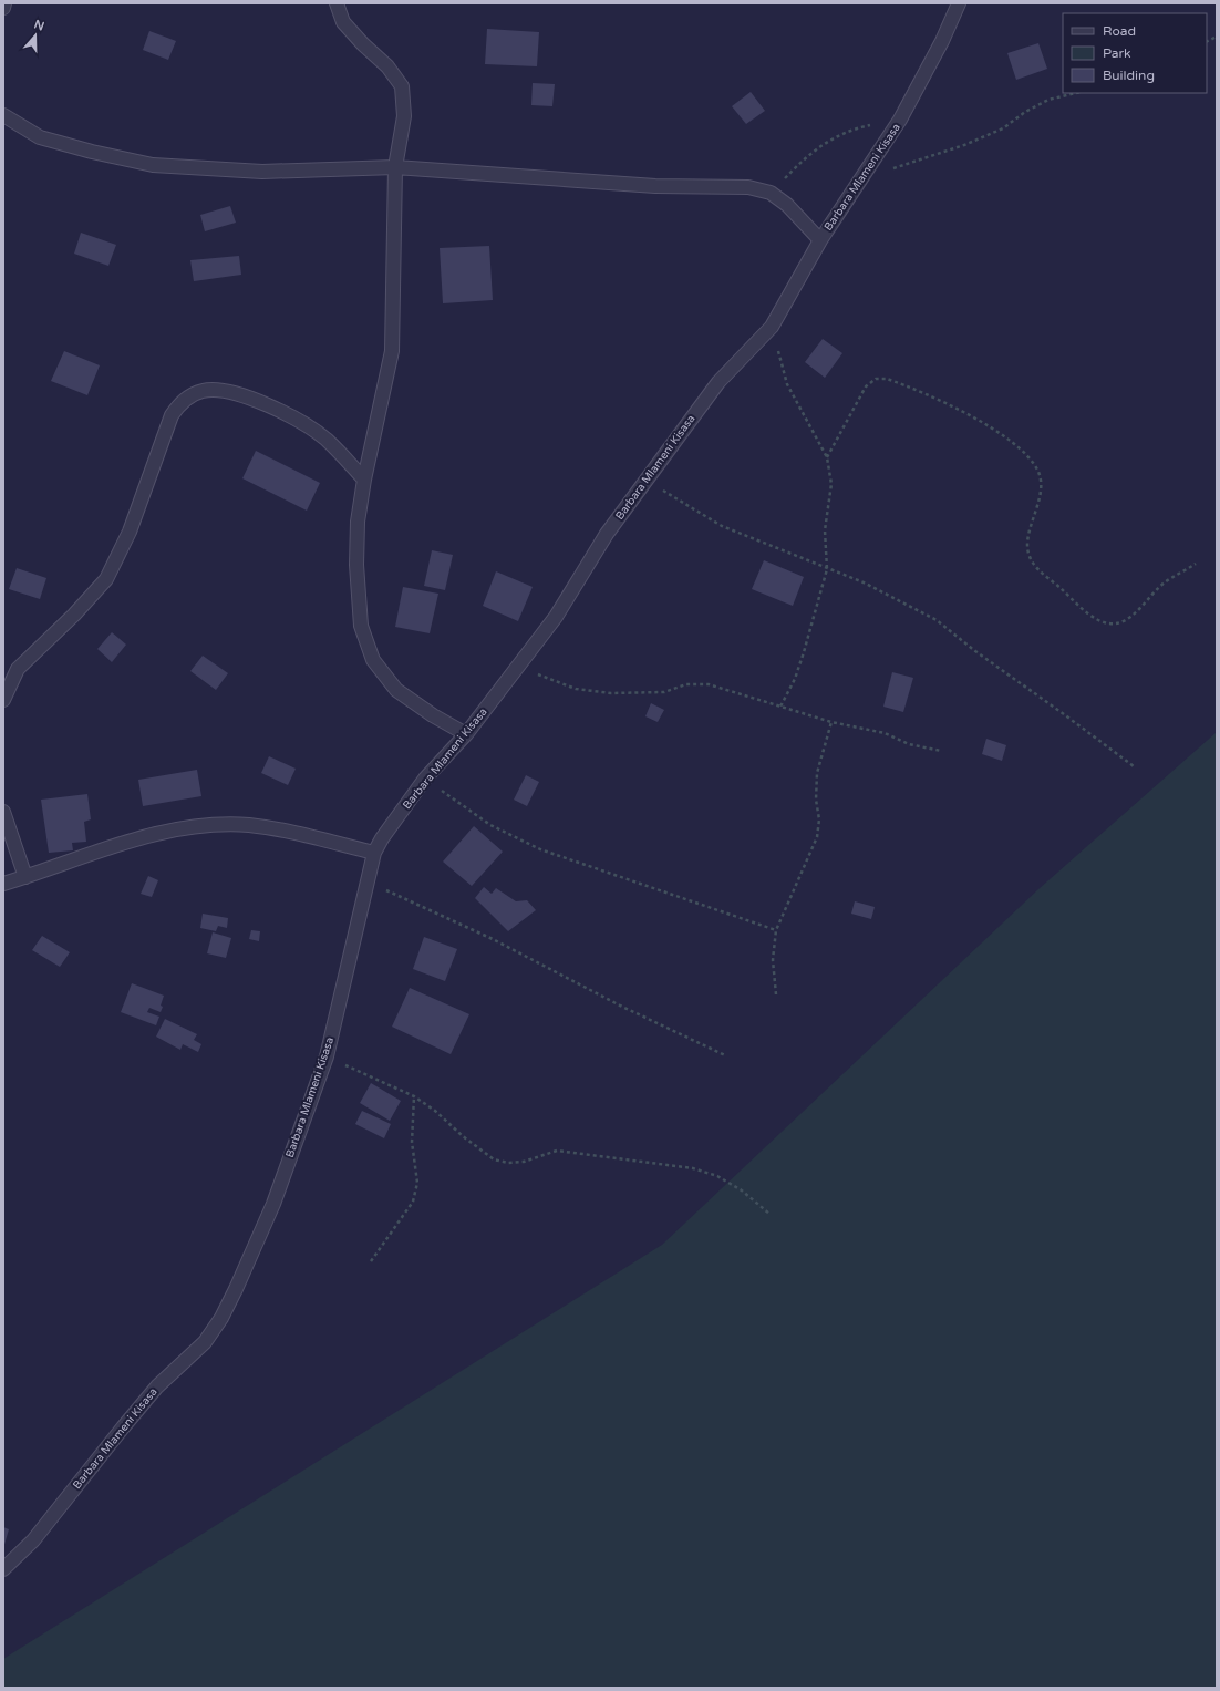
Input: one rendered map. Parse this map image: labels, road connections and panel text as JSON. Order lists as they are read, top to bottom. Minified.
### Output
{"streets":{"street":["Barbara Mlameni Kisasa"]},"legend":["Road","Park","Building"],"north":"top"}
